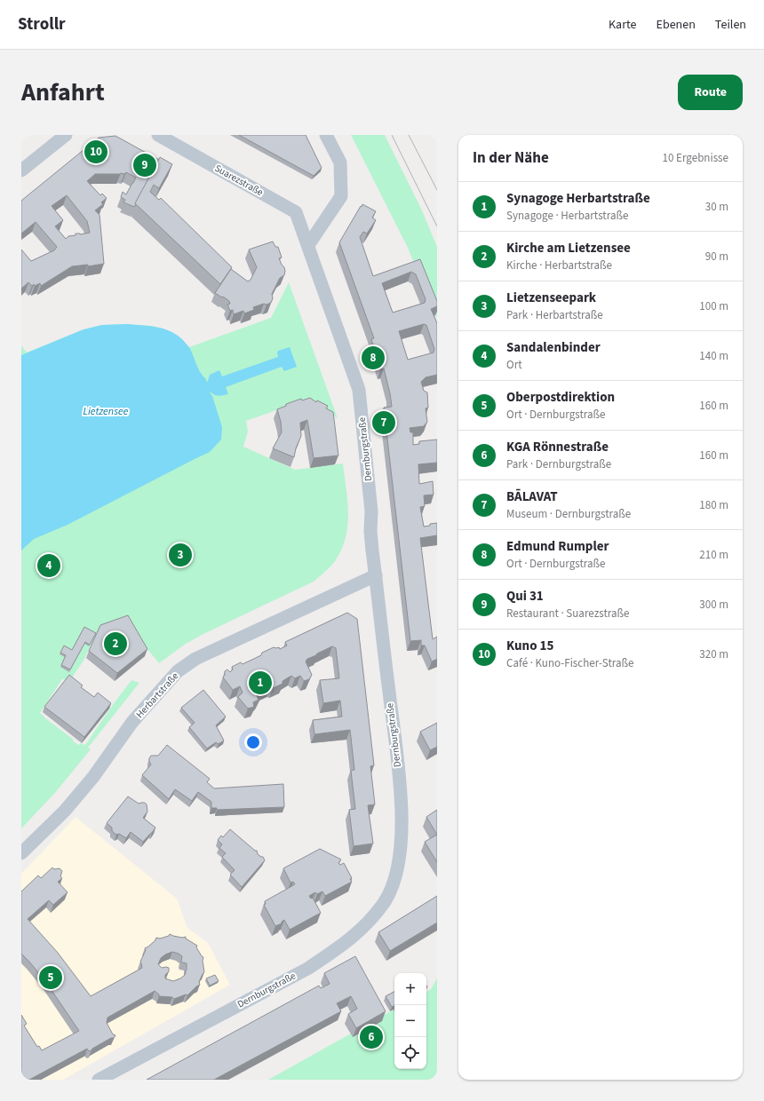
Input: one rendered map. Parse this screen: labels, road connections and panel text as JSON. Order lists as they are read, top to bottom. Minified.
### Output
{"streets":{"street":["Suarezstraße","Dernburgstraße","Herbartstraße"]},"crossings":[["Suarezstraße","Dernburgstraße"],["Dernburgstraße","Herbartstraße"]],"water":["Lietzensee"],"page":{"header":"Strollr","nav":["Karte","Ebenen","Teilen"],"title":"Anfahrt","buttons":"Route","heading":["In der Nähe","10 Ergebnisse"],"pins":["10","9","8","7","3","4","2","1","5","6"],"list":[{"mark":"1","name":"Synagoge Herbartstraße","note":"Synagoge · Herbartstraße","value":"30 m"},{"mark":"2","name":"Kirche am Lietzensee","note":"Kirche · Herbartstraße","value":"90 m"},{"mark":"3","name":"Lietzenseepark","note":"Park · Herbartstraße","value":"100 m"},{"mark":"4","name":"Sandalenbinder","note":"Ort","value":"140 m"},{"mark":"5","name":"Oberpostdirektion","note":"Ort · Dernburgstraße","value":"160 m"},{"mark":"6","name":"KGA Rönnestraße","note":"Park · Dernburgstraße","value":"160 m"},{"mark":"7","name":"BĀLAVAT","note":"Museum · Dernburgstraße","value":"180 m"},{"mark":"8","name":"Edmund Rumpler","note":"Ort · Dernburgstraße","value":"210 m"},{"mark":"9","name":"Qui 31","note":"Restaurant · Suarezstraße","value":"300 m"},{"mark":"10","name":"Kuno 15","note":"Café · Kuno-Fischer-Straße","value":"320 m"}],"map_buttons":["+","−"]}}
